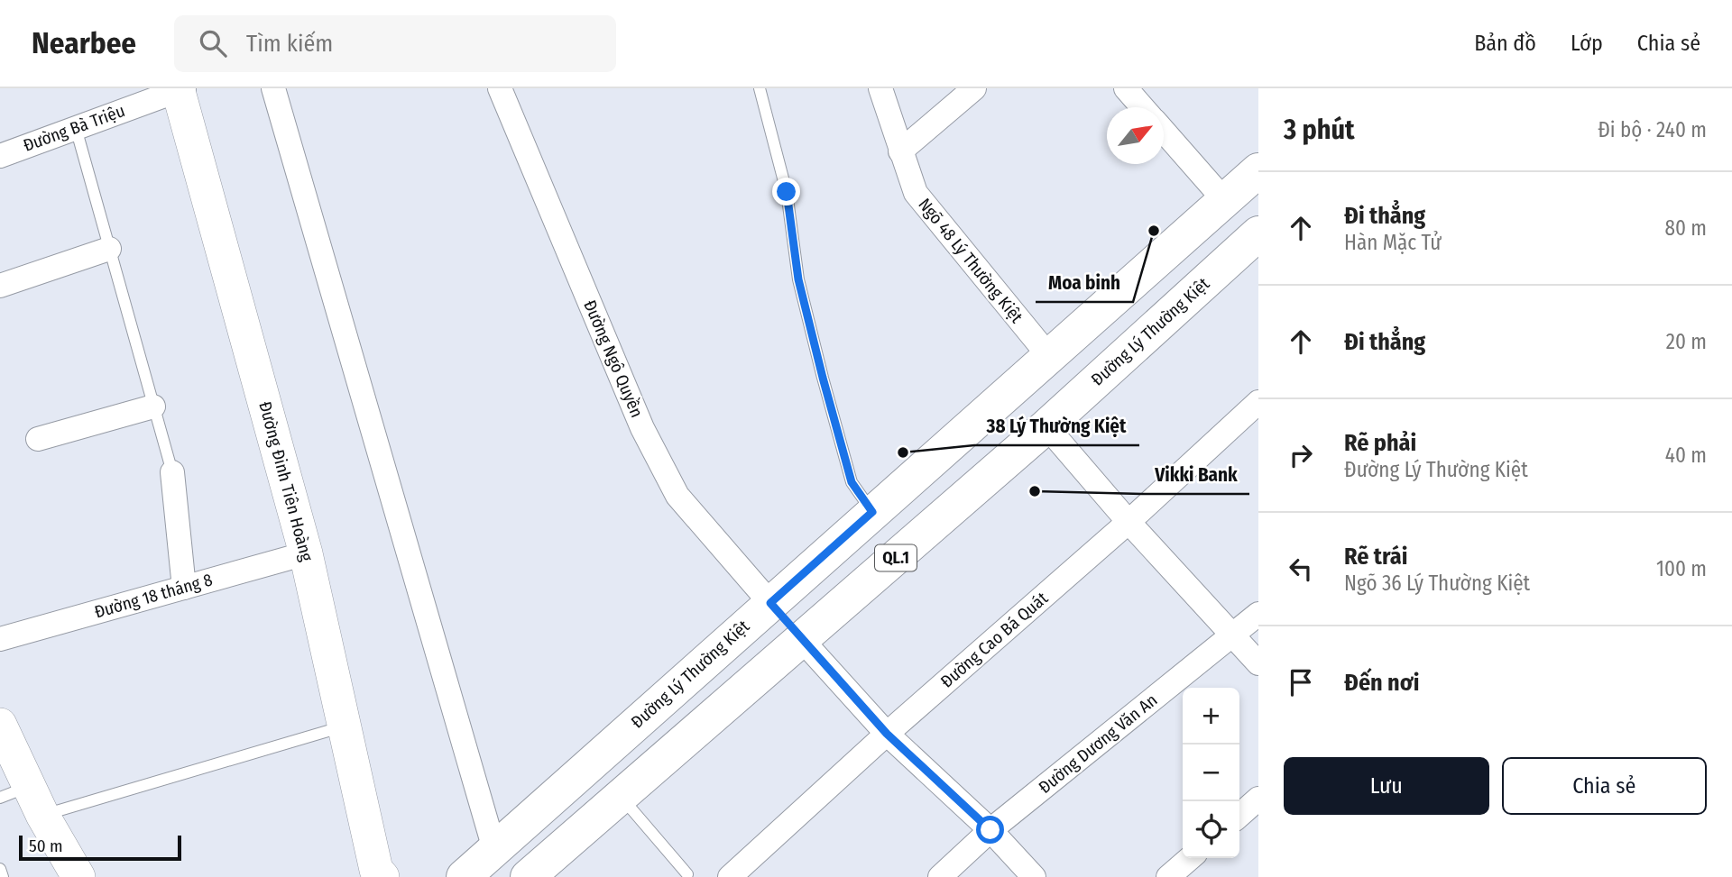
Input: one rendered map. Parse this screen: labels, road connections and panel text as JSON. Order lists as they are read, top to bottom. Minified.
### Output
{"streets":{"main road":["Đường Lý Thường Kiệt","QL.1"],"street":["Đường Bà Triệu","Ngõ 48 Lý Thường Kiệt","Đường Ngô Quyền","Đường Đinh Tiên Hoàng","Đường 18 tháng 8","Đường Cao Bá Quát","Đường Dương Văn An"]},"crossings":[["Đường Bà Triệu","Đường Đinh Tiên Hoàng"],["Ngõ 48 Lý Thường Kiệt","Đường Lý Thường Kiệt"],["Đường Lý Thường Kiệt","Đường Ngô Quyền"],["Đường Đinh Tiên Hoàng","Đường 18 tháng 8"]],"places":["Moa binh","38 Lý Thường Kiệt","Vikki Bank"],"scale_bar":"50 m","north":"top right","page":{"header":"Nearbee","search":"Tìm kiếm","nav":["Bản đồ","Lớp","Chia sẻ"],"heading":["3 phút","Đi bộ · 240 m"],"list":[["Đi thẳng","Hàn Mặc Tử","80 m"],["Đi thẳng","20 m"],["Rẽ phải","Đường Lý Thường Kiệt","40 m"],["Rẽ trái","Ngõ 36 Lý Thường Kiệt","100 m"],"Đến nơi"],"map_buttons":["+","−"],"buttons":["Lưu","Chia sẻ"],"scale":"50 m"}}
